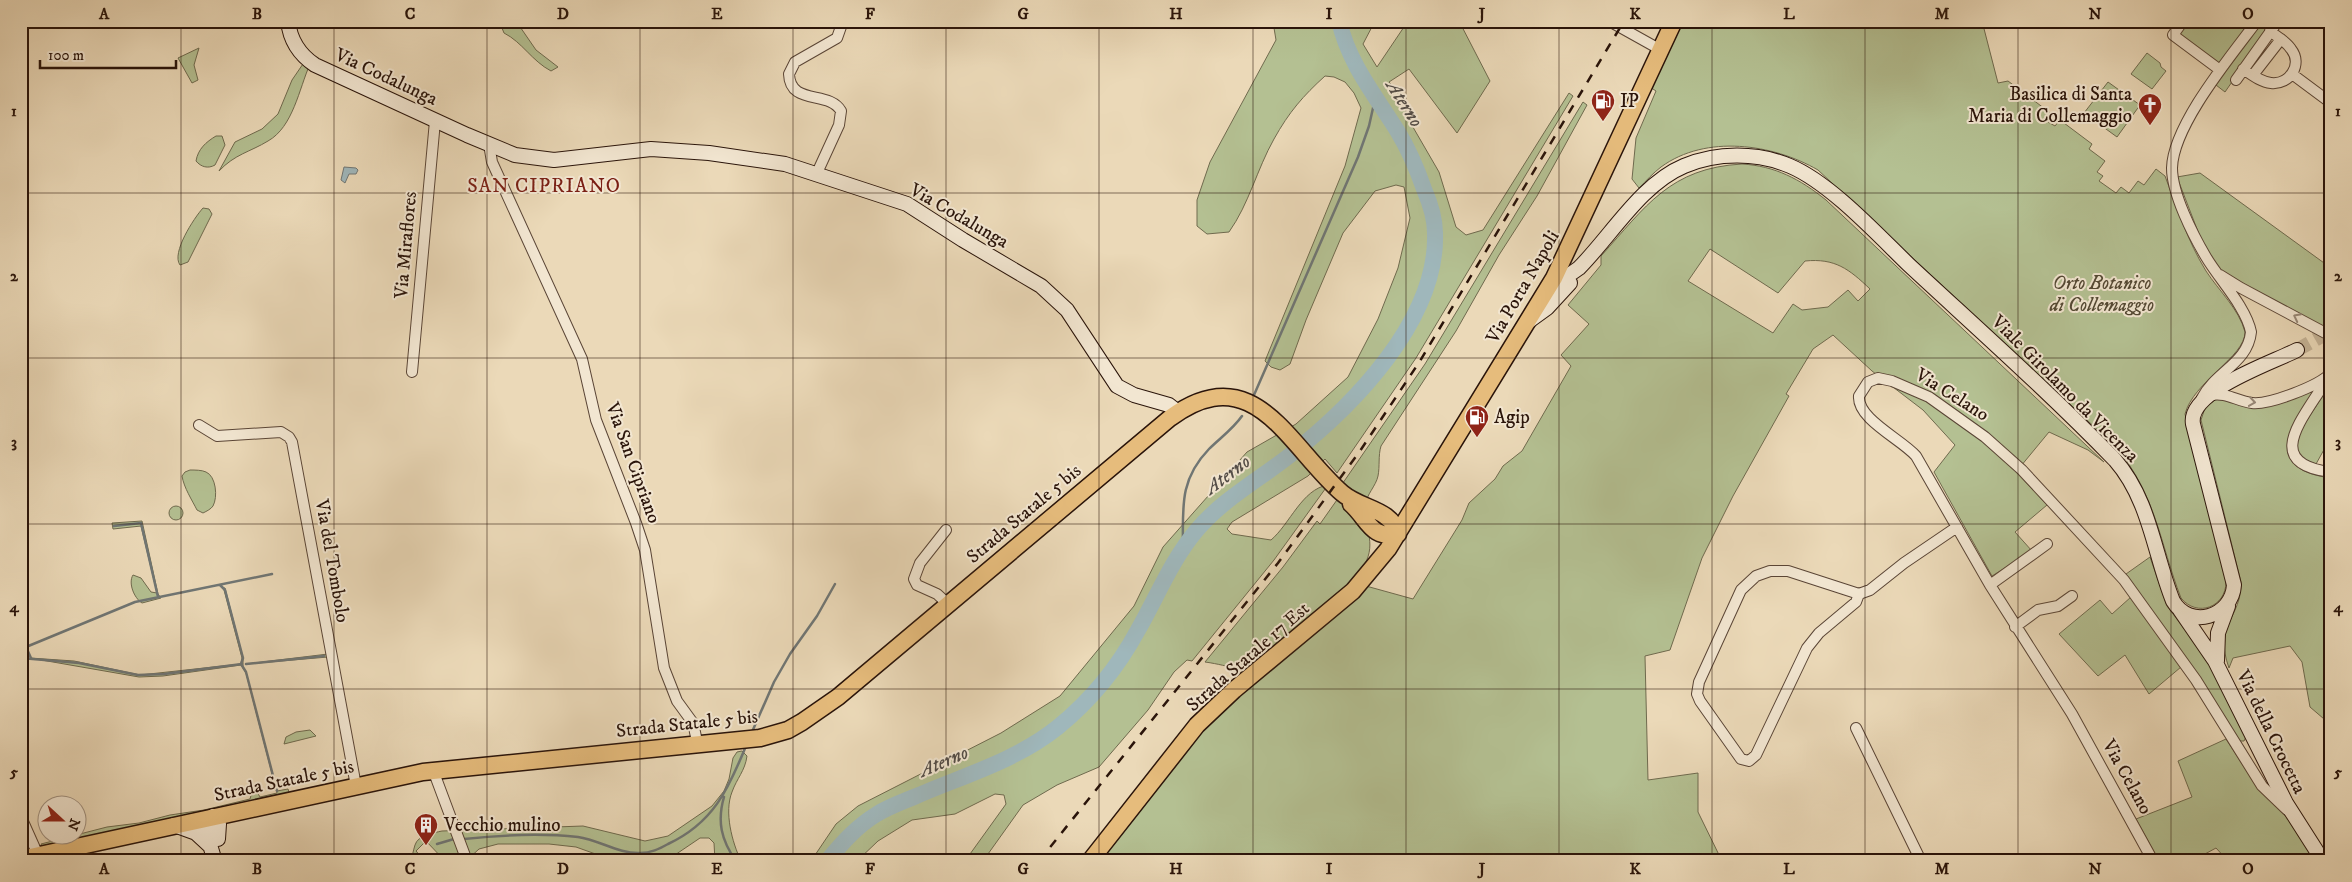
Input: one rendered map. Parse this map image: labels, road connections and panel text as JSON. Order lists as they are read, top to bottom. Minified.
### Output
{"streets":{"main road":["Via Codalunga","Via Porta Napoli","Viale Girolamo da Vicenza","Strada Statale 5 bis","Strada Statale 17 Est","Via della Crocetta"],"street":["Via Miraflores","Via Celano","Via San Cipriano","Via del Tombolo"]},"crossings":[["Via Codalunga","Via Miraflores"],["Via Codalunga","Via San Cipriano"],["Via Codalunga","Strada Statale 5 bis"],["Via Porta Napoli","Viale Girolamo da Vicenza"],["Via Porta Napoli","Strada Statale 5 bis"],["Via Porta Napoli","Strada Statale 17 Est"],["Viale Girolamo da Vicenza","Via della Crocetta"],["Via Celano","Via della Crocetta"],["Via San Cipriano","Strada Statale 5 bis"],["Strada Statale 5 bis","Via del Tombolo"],["Strada Statale 5 bis","Strada Statale 17 Est"]],"districts":["SAN CIPRIANO"],"water":["Aterno"],"parks":["Orto Botanico di Collemaggio"],"places":{"fuel station":["IP","Agip"],"church":["Basilica di Santa Maria di Collemaggio"],"building":["Vecchio mulino"]},"scale_bar":"100 m","north":"right","grid":{"columns":["A","B","C","D","E","F","G","H","I","J","K","L","M","N","O"],"rows":["1","2","3","4","5"]}}
